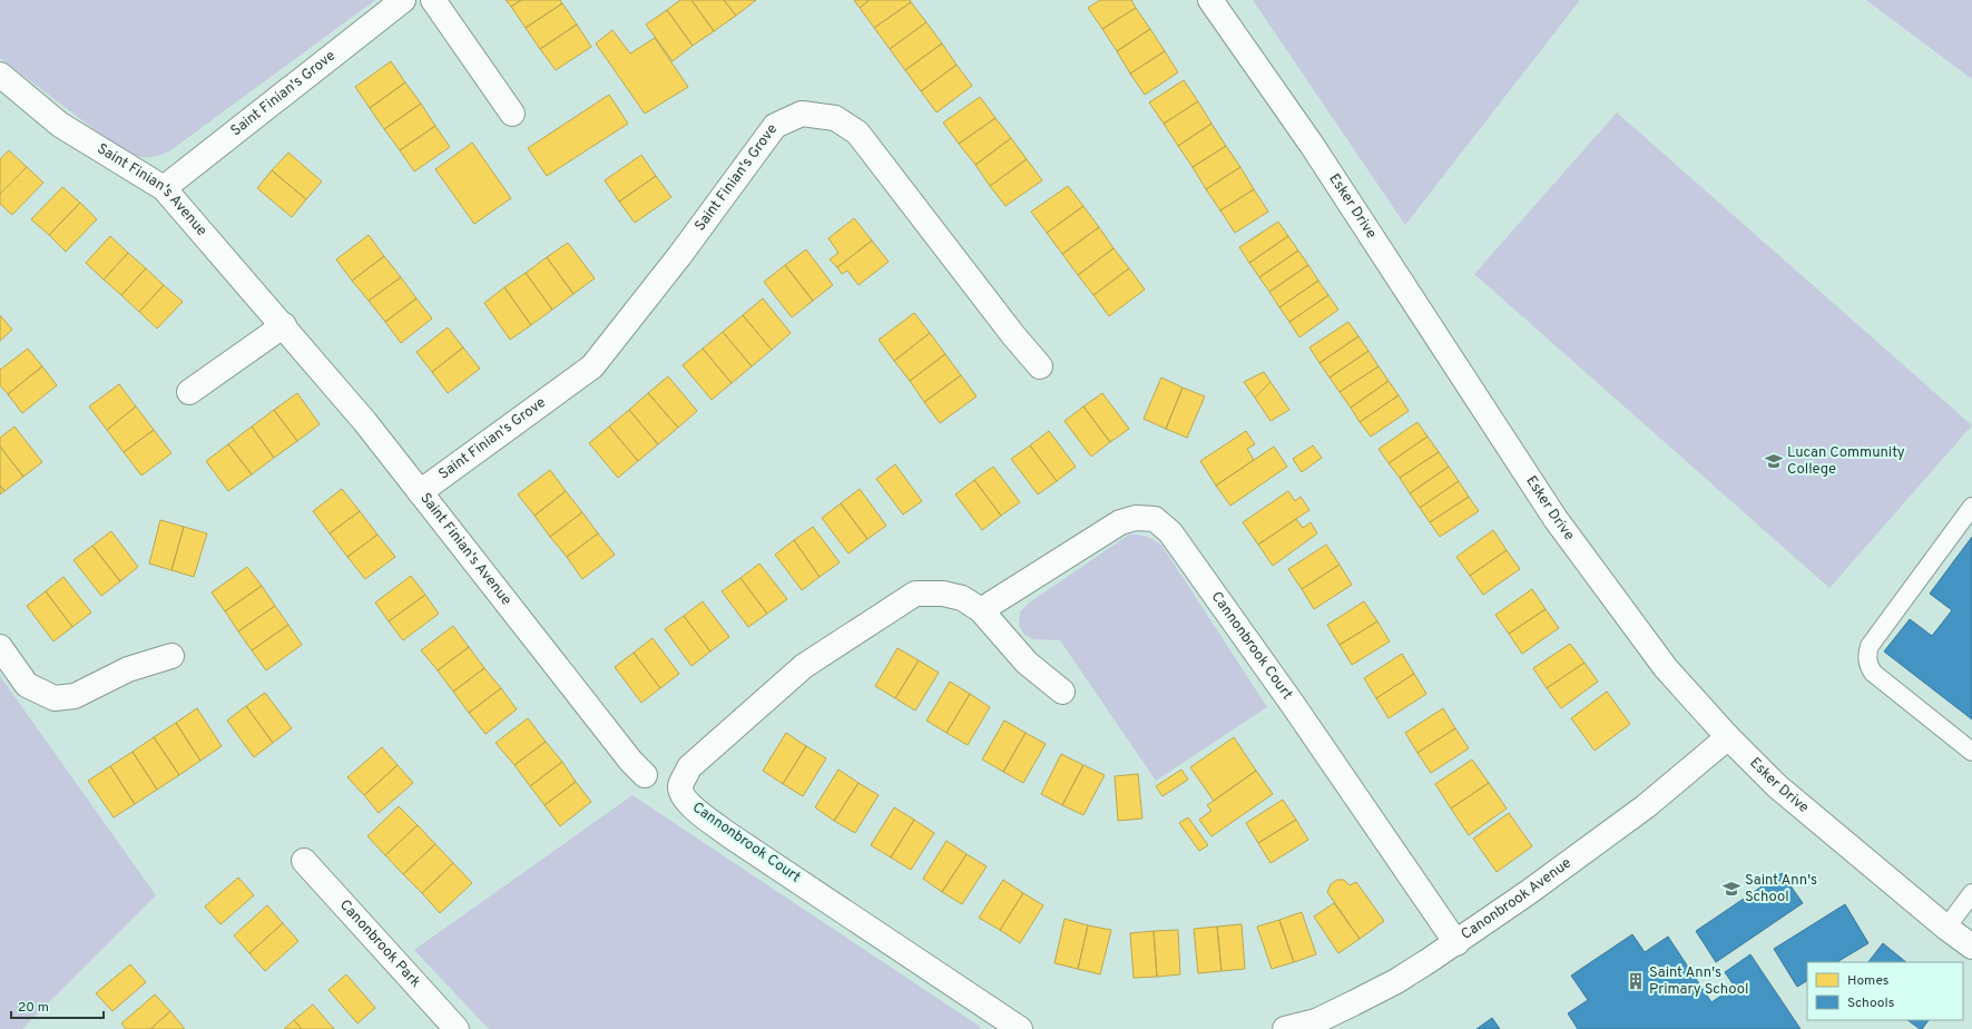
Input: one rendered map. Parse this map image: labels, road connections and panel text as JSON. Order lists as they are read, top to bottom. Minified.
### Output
{"streets":{"street":["Saint Finian's Grove","Saint Finian's Avenue","Esker Drive","Cannonbrook Court","Canonbrook Avenue","Canonbrook Park"]},"crossings":[["Saint Finian's Grove","Saint Finian's Avenue"],["Esker Drive","Canonbrook Avenue"],["Cannonbrook Court","Canonbrook Avenue"]],"places":{"school or university":["Lucan Community College","Saint Ann's School"],"building":["Saint Ann's Primary School"]},"legend":["Homes","Schools"],"scale_bar":"20 m"}
